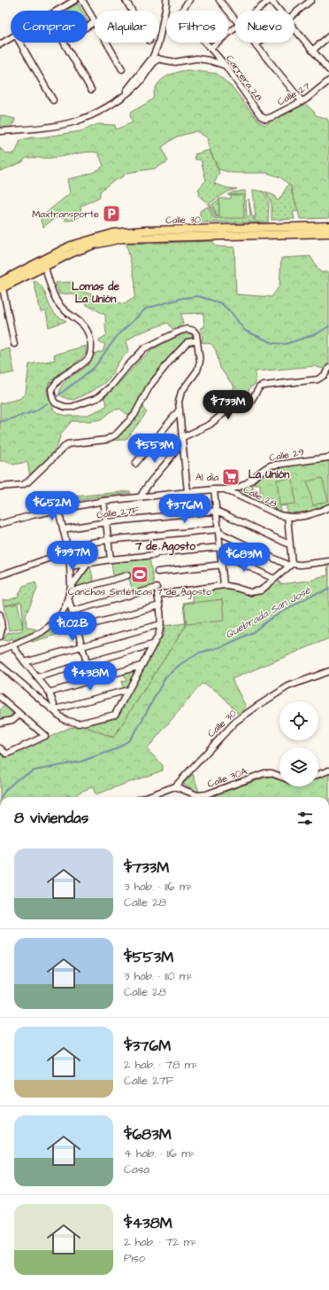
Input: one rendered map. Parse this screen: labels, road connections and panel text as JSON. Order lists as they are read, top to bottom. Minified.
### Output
{"streets":{"main road":["Calle 30"],"street":["Carrera 28","Calle 27","Calle 29","Calle 28","Calle 27F","Calle 30A"]},"crossings":[["Carrera 28","Calle 27"],["Calle 30","Calle 30A"]],"districts":["Lomas de La Unión","La Unión","7 de Agosto"],"water":["Quebrada San José"],"places":{"parking":["Maxtransporte"],"supermarket":["Al día"],"sports":["Canchas Sintéticas 7 de Agosto"]},"page":{"chip":["Comprar","Alquilar","Filtros","Nuevo"],"price":["$733M","$553M","$652M","$376M","$397M","$683M","$1.02B","$438M"],"heading":"8 viviendas","list":[{"name":"$733M","note":"3 hab. · 116 m² · Calle 28"},{"name":"$553M","note":"3 hab. · 110 m² · Calle 28"},{"name":"$376M","note":"2 hab. · 78 m² · Calle 27F"},{"name":"$683M","note":"4 hab. · 116 m² · Casa"},{"name":"$438M","note":"2 hab. · 72 m² · Piso"}]}}
